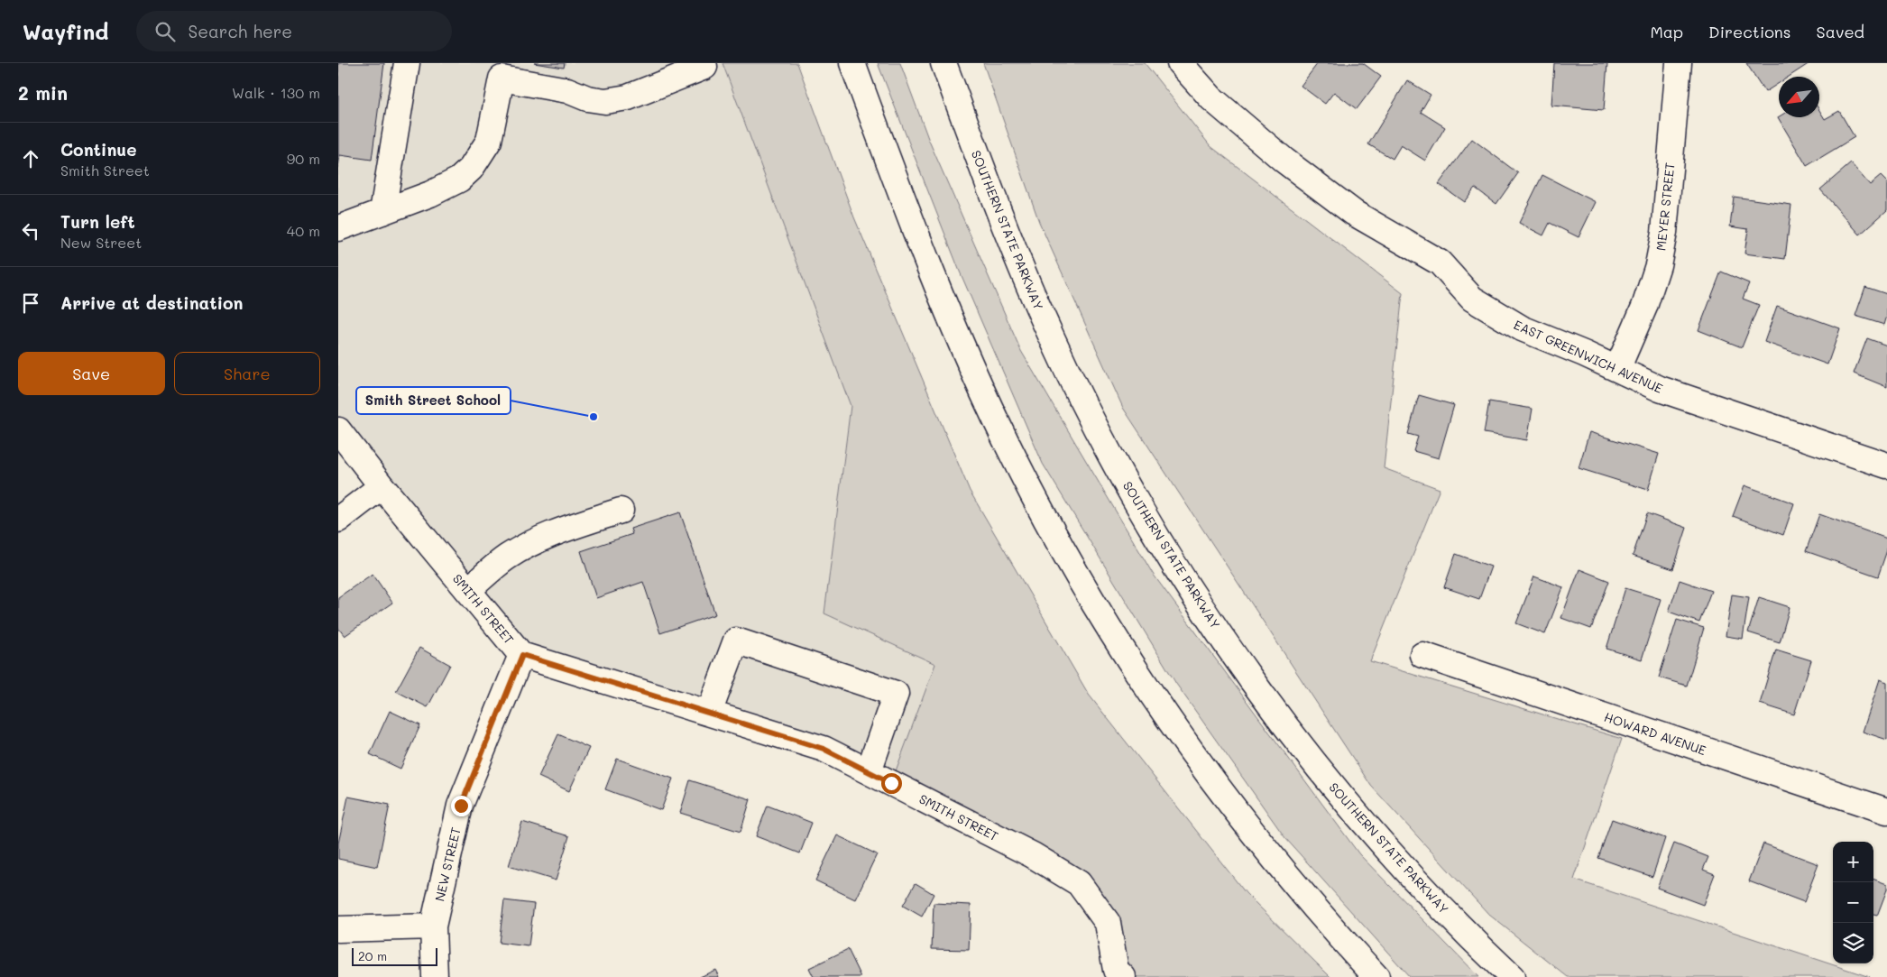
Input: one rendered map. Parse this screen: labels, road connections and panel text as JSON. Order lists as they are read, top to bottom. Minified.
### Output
{"streets":{"main road":["MEYER STREET","SOUTHERN STATE PARKWAY","EAST GREENWICH AVENUE","SMITH STREET","HOWARD AVENUE","NEW STREET"]},"crossings":[["MEYER STREET","EAST GREENWICH AVENUE"],["SMITH STREET","NEW STREET"]],"places":["Smith Street School"],"scale_bar":"20 m","north":"bottom left","page":{"header":"Wayfind","search":"Search here","nav":["Map","Directions","Saved"],"heading":["2 min","Walk · 130 m"],"list":[["Continue","Smith Street","90 m"],["Turn left","New Street","40 m"],"Arrive at destination"],"buttons":["Save","Share"],"map_buttons":["+","−"],"scale":"20 m"}}
